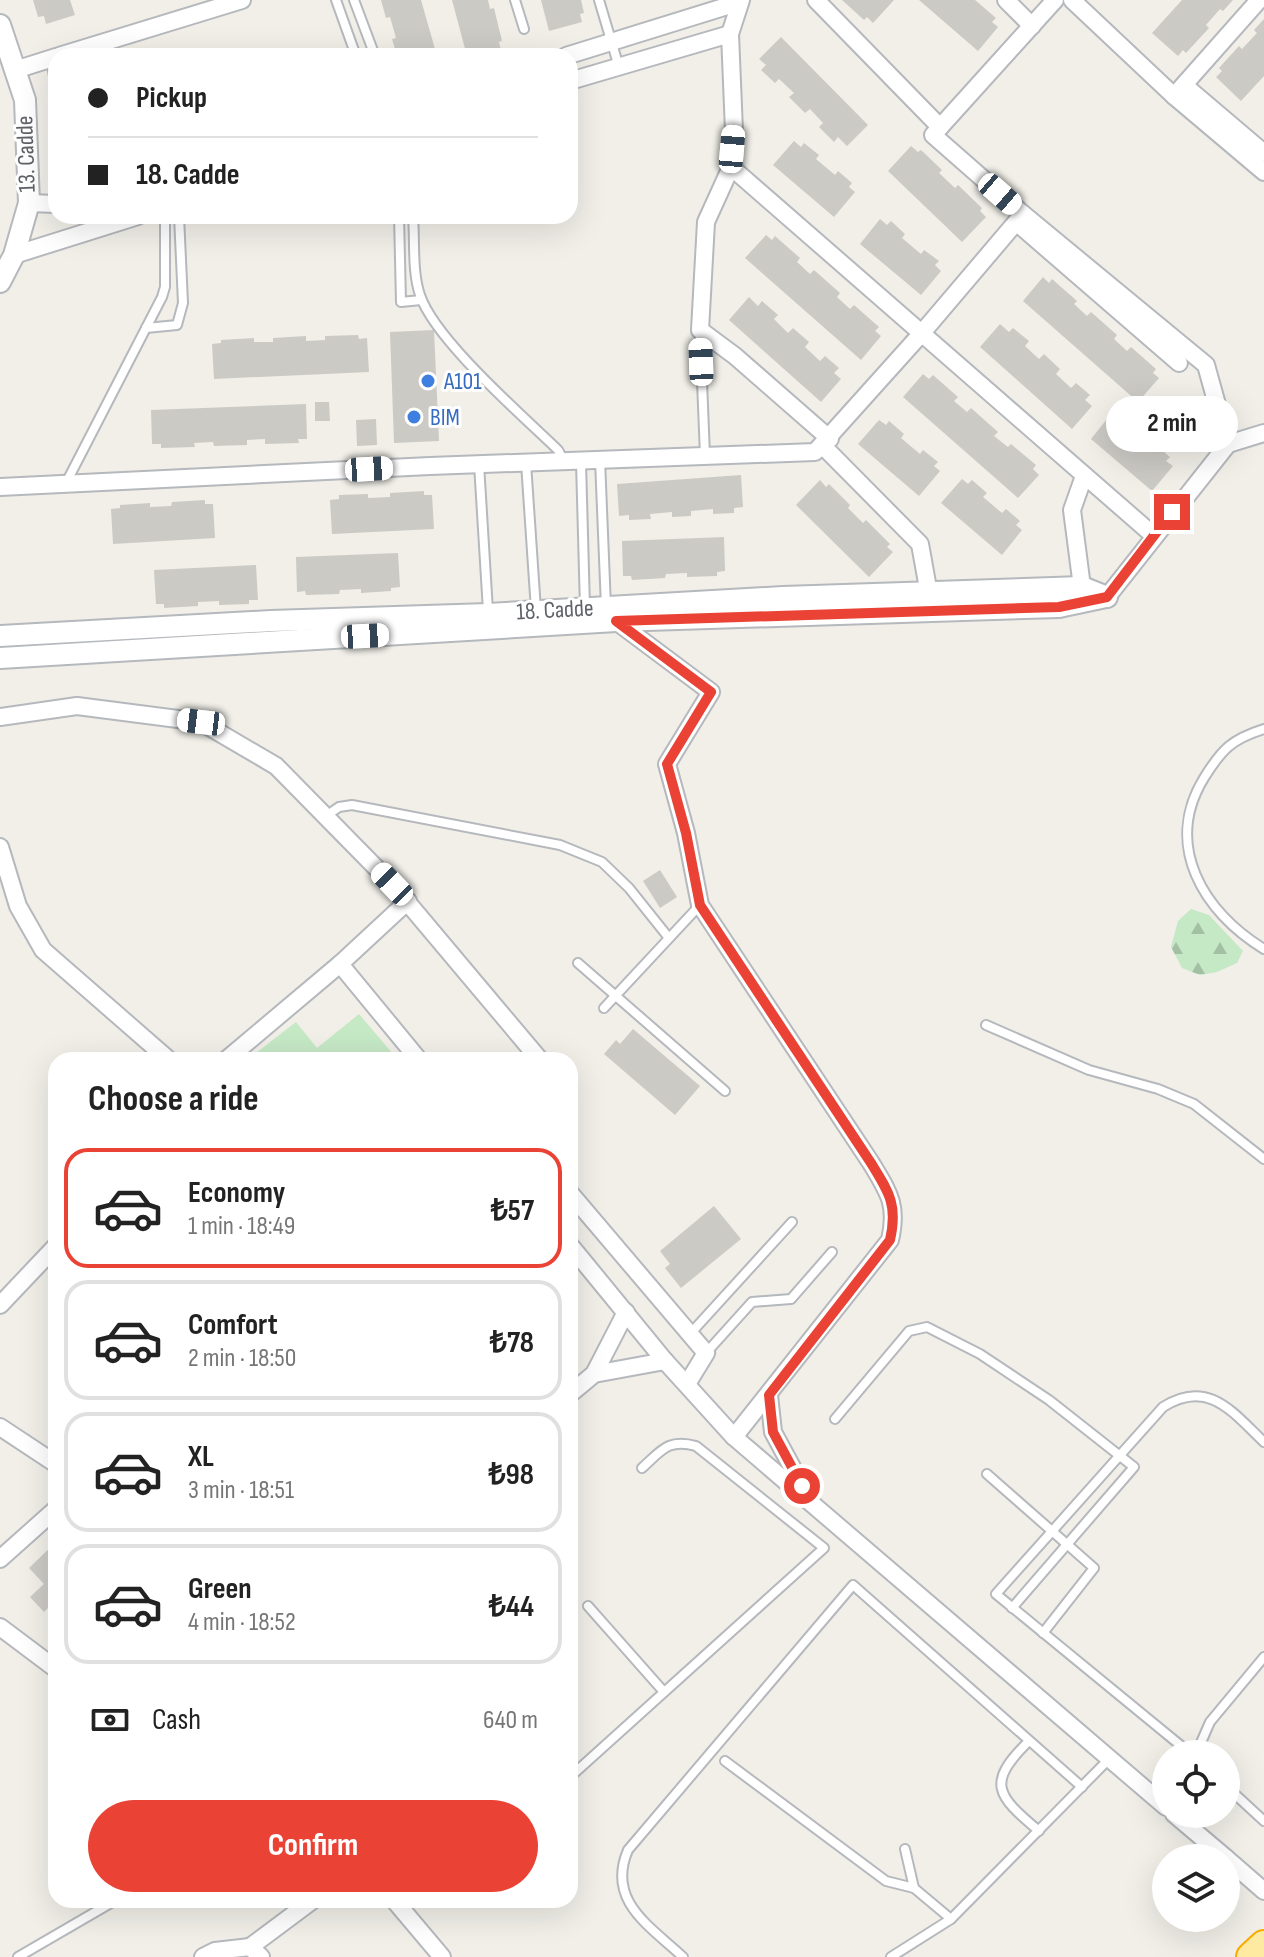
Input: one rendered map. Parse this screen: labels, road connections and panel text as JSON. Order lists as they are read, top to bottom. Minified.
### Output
{"streets":{"street":["13. Cadde","18. Cadde"]},"places":["A101","BIM"],"page":{"banner":["Pickup","18. Cadde"],"bubble":"2 min","heading":"Choose a ride","list":[{"name":"Economy","note":"1 min · 18:49","value":"₺57"},{"name":"Comfort","note":"2 min · 18:50","value":"₺78"},{"name":"XL","note":"3 min · 18:51","value":"₺98"},{"name":"Green","note":"4 min · 18:52","value":"₺44"}],"pay":["Cash","640 m"],"buttons":"Confirm"}}
